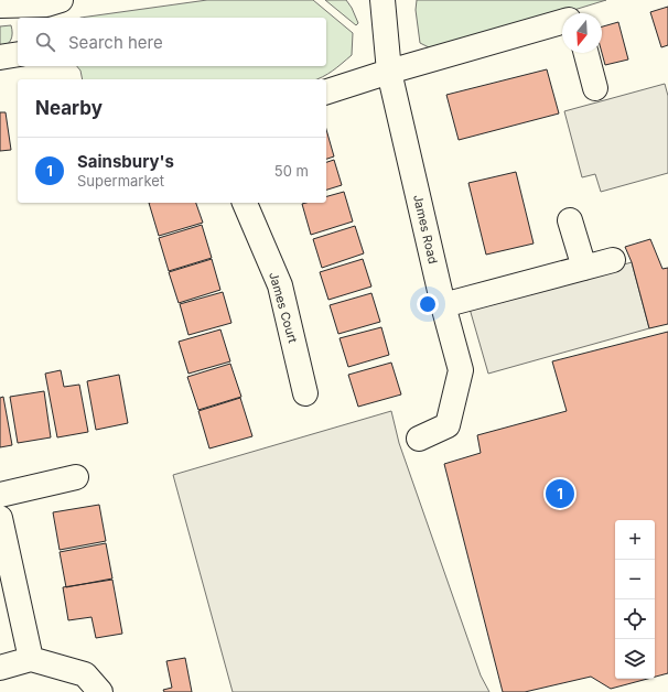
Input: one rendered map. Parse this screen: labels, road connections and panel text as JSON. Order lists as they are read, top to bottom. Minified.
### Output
{"streets":{"street":["James Road","James Court"]},"north":"bottom","page":{"search":"Search here","heading":"Nearby","list":[{"mark":"1","name":"Sainsbury's","note":"Supermarket","value":"50 m"}],"pins":"1","map_buttons":["+","−"]}}
